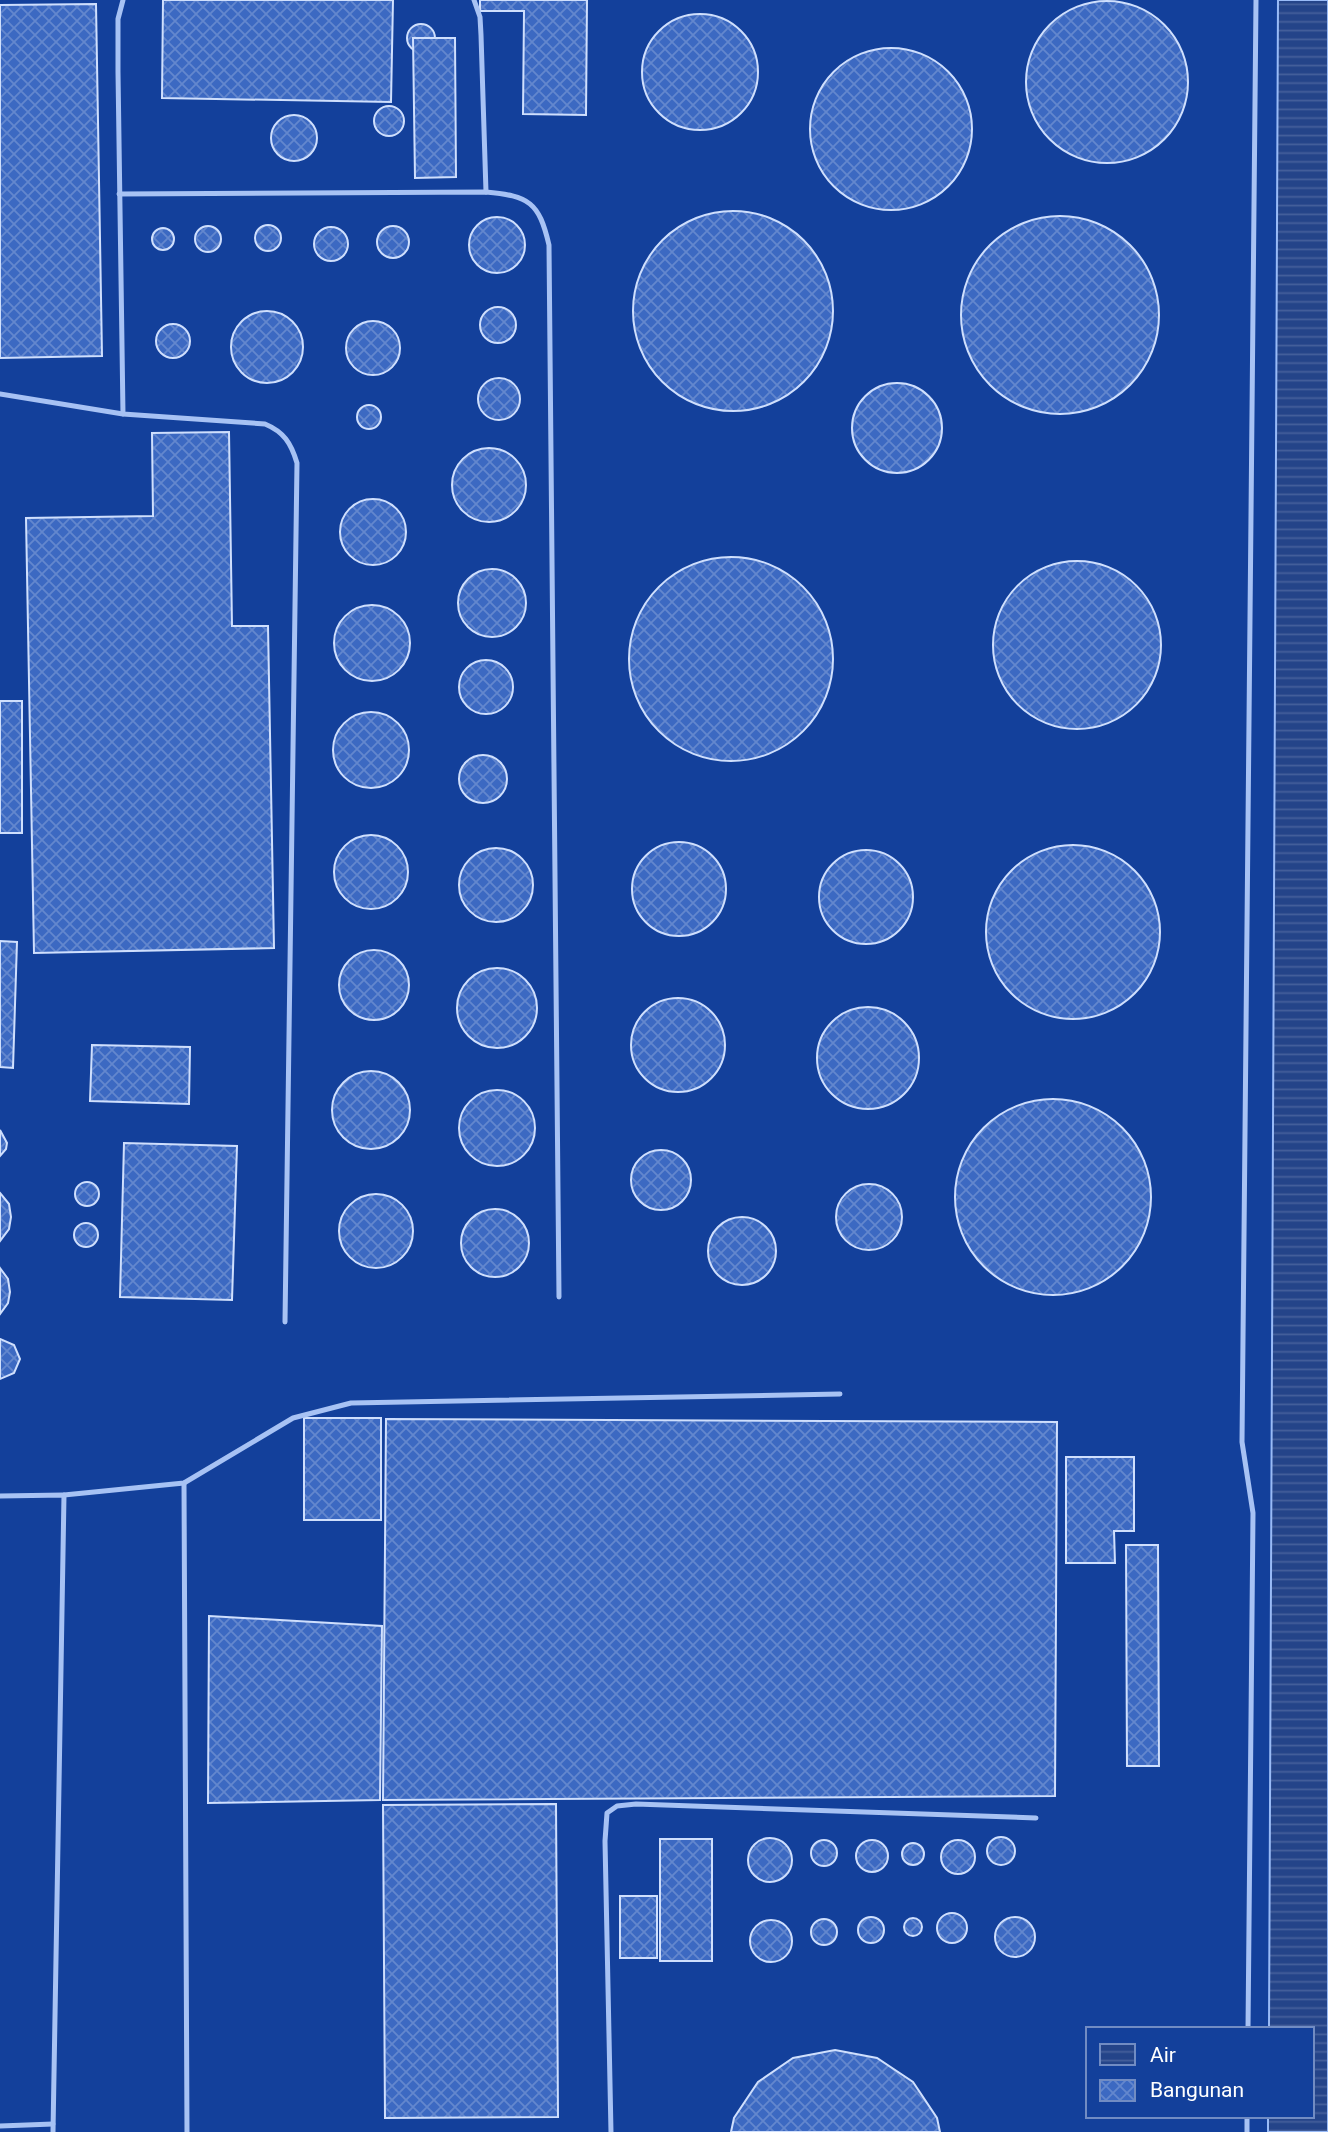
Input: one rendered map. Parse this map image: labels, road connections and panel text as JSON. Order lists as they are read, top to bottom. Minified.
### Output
{"legend":["Air","Bangunan"]}
